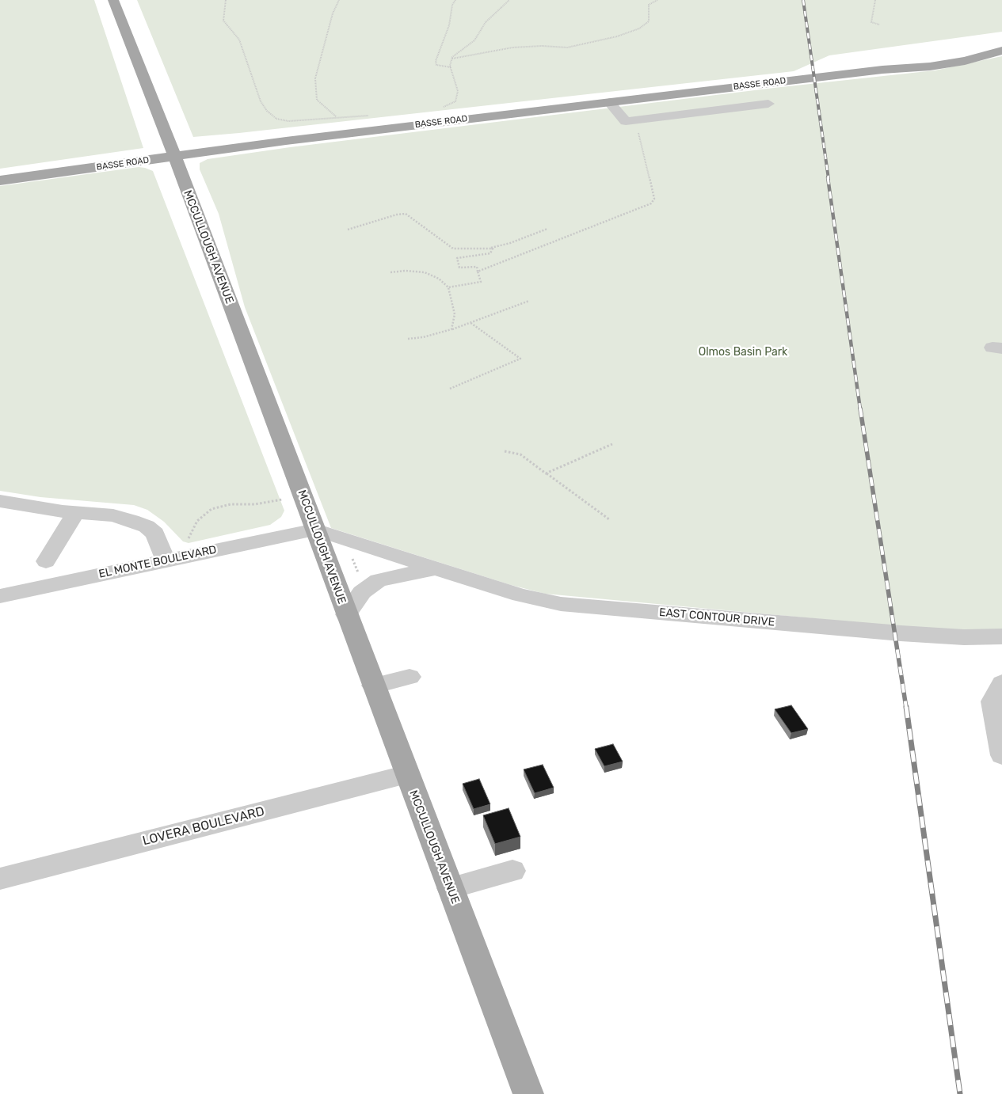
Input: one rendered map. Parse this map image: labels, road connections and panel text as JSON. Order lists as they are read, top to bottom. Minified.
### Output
{"streets":{"main road":["BASSE ROAD","MCCULLOUGH AVENUE"],"street":["EL MONTE BOULEVARD","EAST CONTOUR DRIVE","LOVERA BOULEVARD"]},"crossings":[["BASSE ROAD","MCCULLOUGH AVENUE"],["MCCULLOUGH AVENUE","EL MONTE BOULEVARD"],["MCCULLOUGH AVENUE","EAST CONTOUR DRIVE"],["MCCULLOUGH AVENUE","LOVERA BOULEVARD"],["EL MONTE BOULEVARD","EAST CONTOUR DRIVE"]],"parks":["Olmos Basin Park"]}
